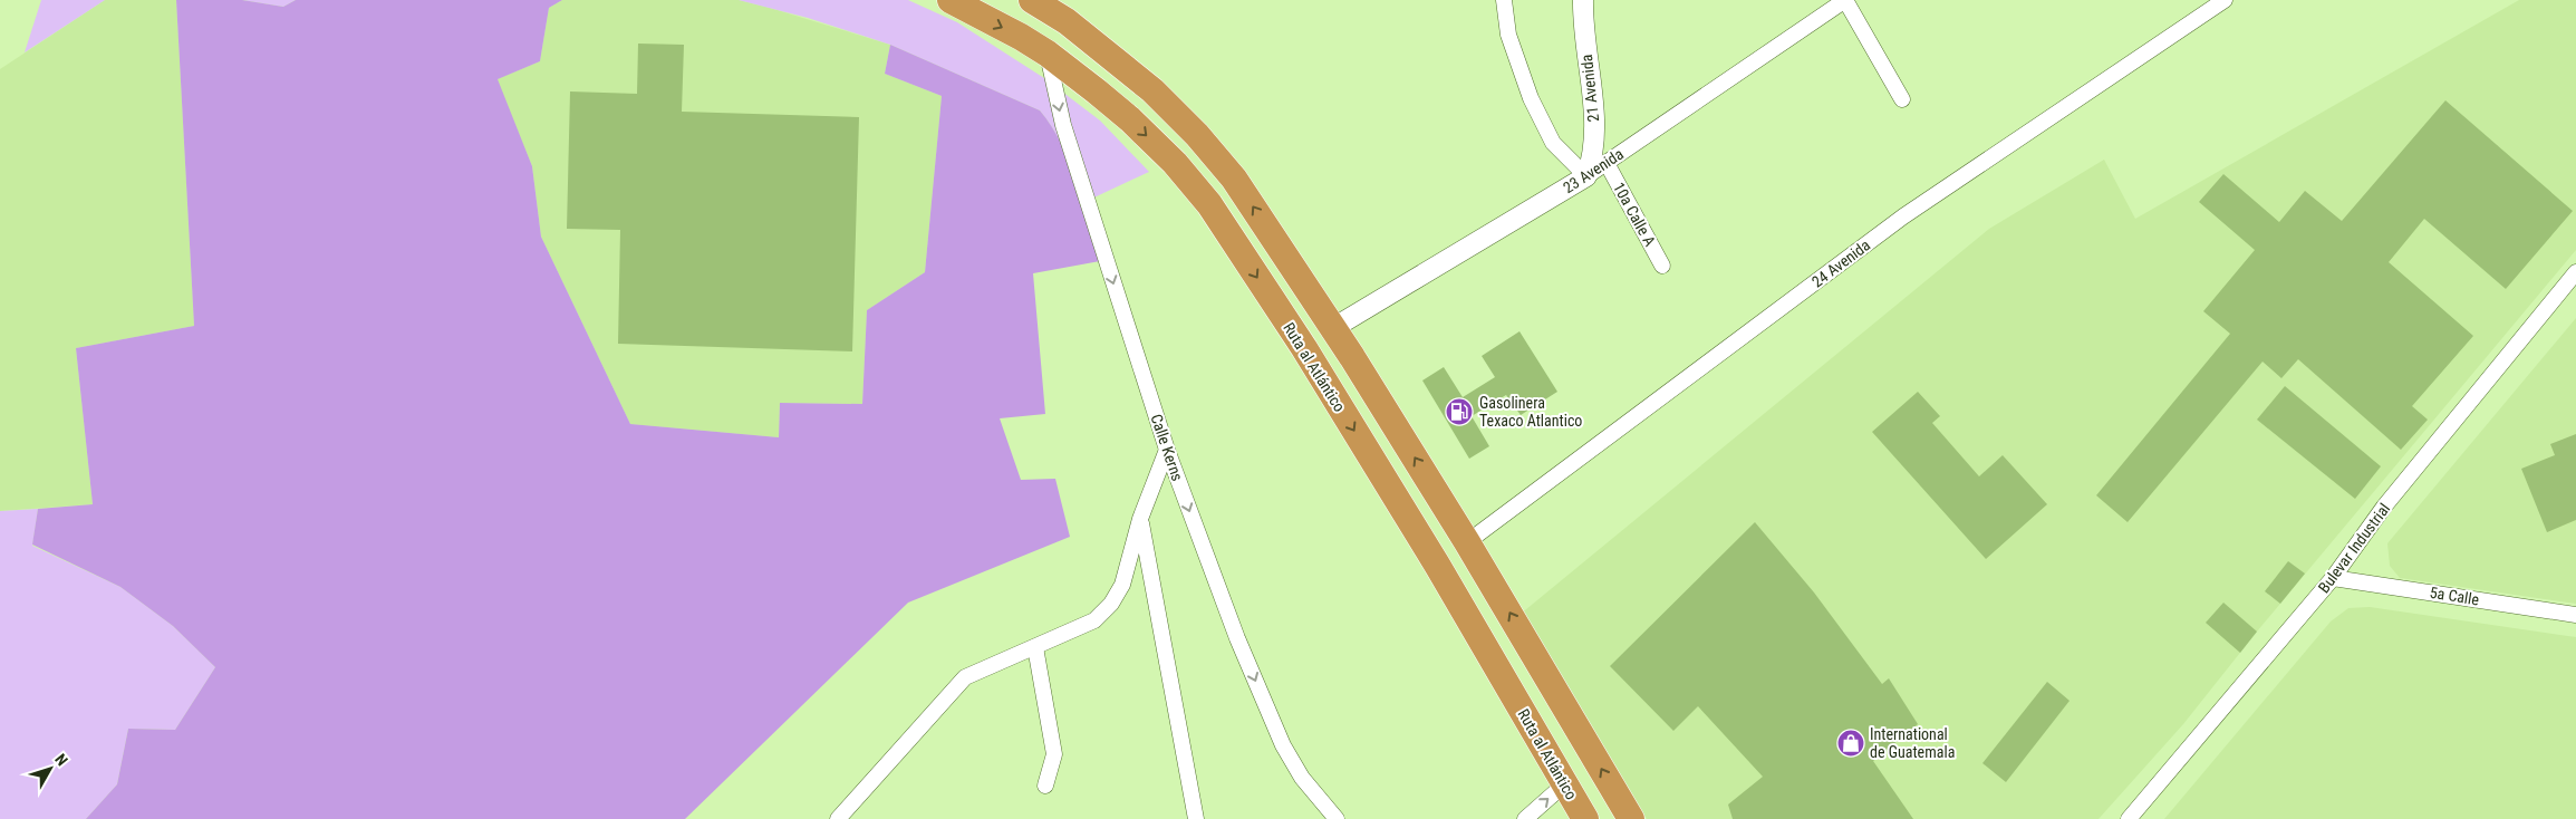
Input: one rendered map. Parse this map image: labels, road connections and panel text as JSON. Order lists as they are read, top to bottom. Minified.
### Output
{"streets":{"highway":["Ruta al Atlántico"],"street":["21 Avenida","23 Avenida","10a Calle A","24 Avenida","Calle Kerns","Bulevar Industrial","5a Calle"]},"crossings":[["21 Avenida","23 Avenida"],["23 Avenida","10a Calle A"],["Ruta al Atlántico","Calle Kerns"],["Bulevar Industrial","5a Calle"]],"places":{"fuel station":["Gasolinera Texaco Atlantico"],"shop":["International de Guatemala"]},"north":"top right"}
